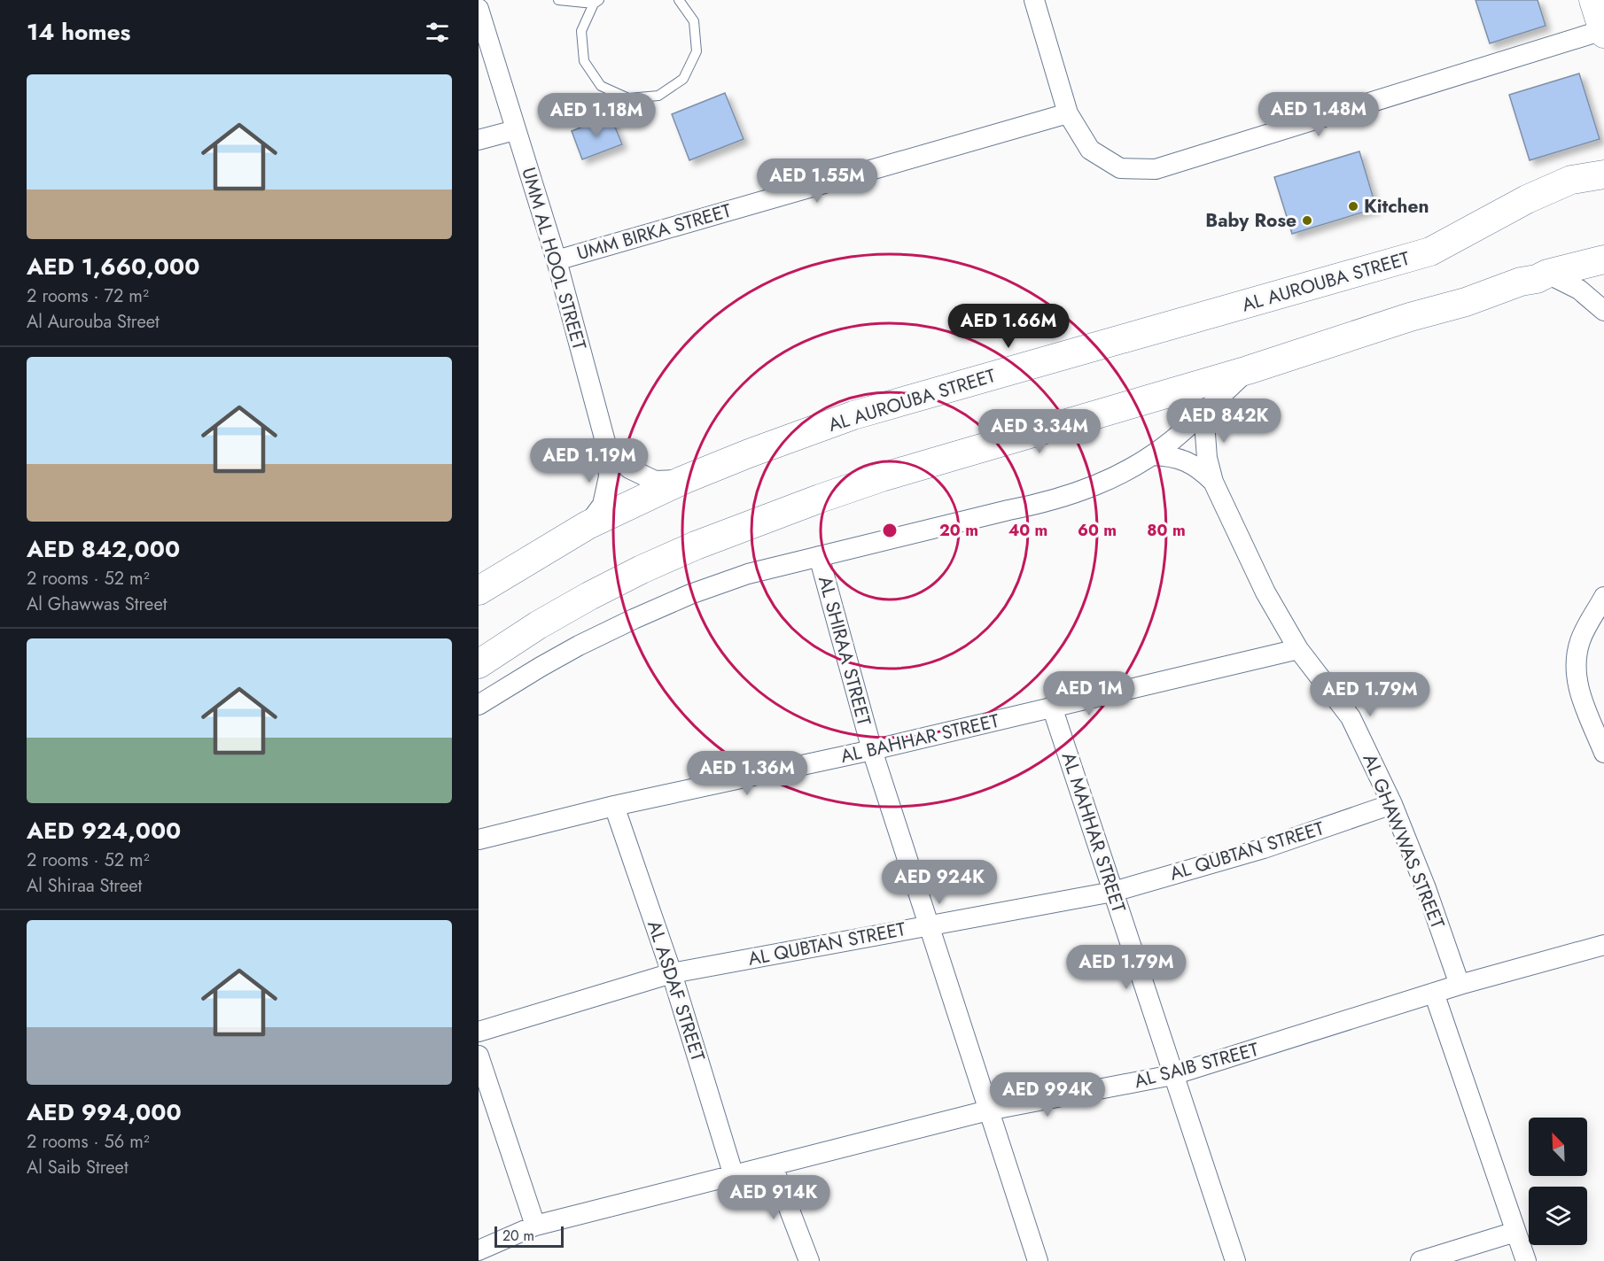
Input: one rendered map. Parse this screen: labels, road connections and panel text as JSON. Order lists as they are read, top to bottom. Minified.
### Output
{"streets":{"street":["UMM BIRKA STREET","UMM AL HOOL STREET","AL AUROUBA STREET","AL SHIRAA STREET","AL BAHHAR STREET","AL MAHHAR STREET","AL GHAWWAS STREET","AL QUBTAN STREET","AL ASDAF STREET","AL SAIB STREET"]},"crossings":[["UMM BIRKA STREET","UMM AL HOOL STREET"],["UMM AL HOOL STREET","AL AUROUBA STREET"],["AL SHIRAA STREET","AL BAHHAR STREET"],["AL SHIRAA STREET","AL QUBTAN STREET"],["AL SHIRAA STREET","AL SAIB STREET"],["AL BAHHAR STREET","AL MAHHAR STREET"],["AL BAHHAR STREET","AL GHAWWAS STREET"],["AL BAHHAR STREET","AL ASDAF STREET"],["AL MAHHAR STREET","AL QUBTAN STREET"],["AL MAHHAR STREET","AL SAIB STREET"],["AL GHAWWAS STREET","AL QUBTAN STREET"],["AL GHAWWAS STREET","AL SAIB STREET"],["AL QUBTAN STREET","AL ASDAF STREET"],["AL ASDAF STREET","AL SAIB STREET"]],"places":["Kitchen","Baby Rose"],"scale_bar":"20 m","north":"top left","page":{"heading":"14 homes","list":[{"name":"AED 1,660,000","note":"2 rooms · 72 m² · Al Aurouba Street"},{"name":"AED 842,000","note":"2 rooms · 52 m² · Al Ghawwas Street"},{"name":"AED 924,000","note":"2 rooms · 52 m² · Al Shiraa Street"},{"name":"AED 994,000","note":"2 rooms · 56 m² · Al Saib Street"}],"price":["AED 1.48M","AED 1.18M","AED 1.55M","AED 1.66M","AED 842K","AED 3.34M","AED 1.19M","AED 1M","AED 1.79M","AED 1.36M","AED 924K","AED 1.79M","AED 994K","AED 914K"],"scale":"20 m"},"rings":["20 m","40 m","60 m","80 m"]}
